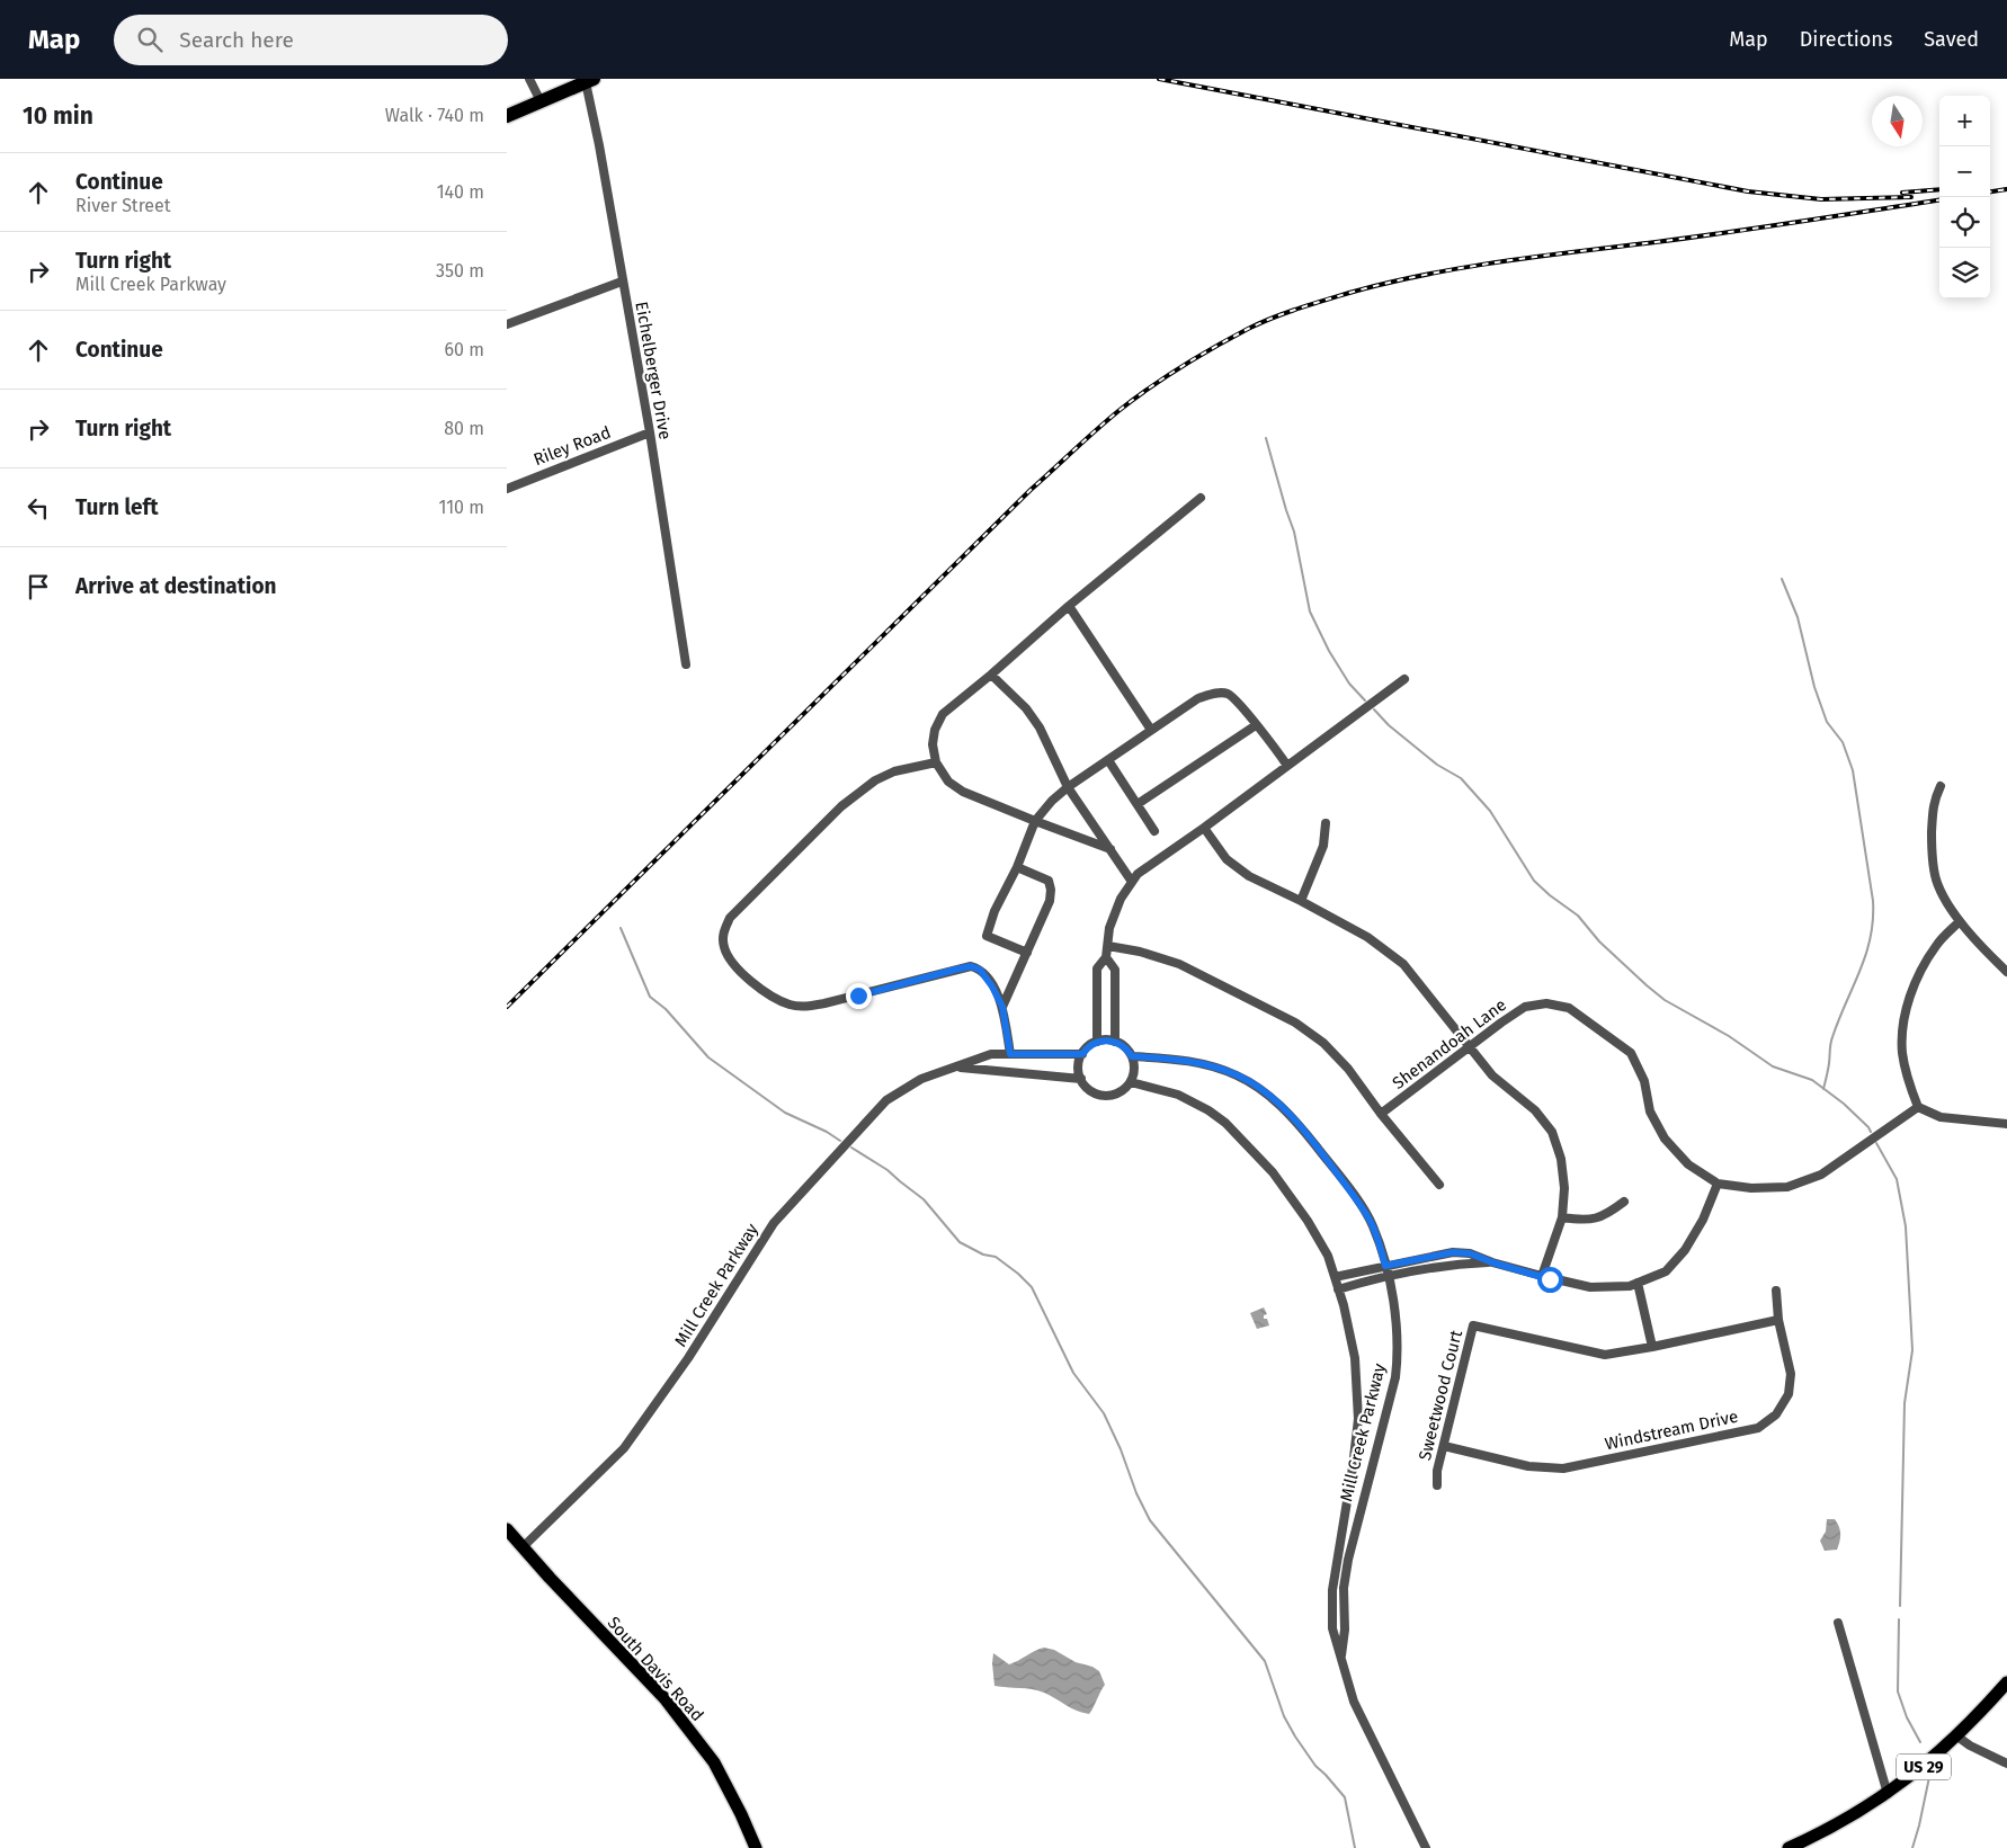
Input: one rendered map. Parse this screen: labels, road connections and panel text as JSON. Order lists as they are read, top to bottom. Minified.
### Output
{"streets":{"main road":["South Davis Road","US 29"],"street":["Eichelberger Drive","Riley Road","Shenandoah Lane","Mill Creek Parkway","Sweetwood Court","Windstream Drive"]},"crossings":[["Eichelberger Drive","Riley Road"],["Mill Creek Parkway","South Davis Road"],["Sweetwood Court","Windstream Drive"]],"north":"bottom","page":{"header":"Map","search":"Search here","nav":["Map","Directions","Saved"],"heading":["10 min","Walk · 740 m"],"map_buttons":["+","−"],"list":[["Continue","River Street","140 m"],["Turn right","Mill Creek Parkway","350 m"],["Continue","60 m"],["Turn right","80 m"],["Turn left","110 m"],"Arrive at destination"]}}
